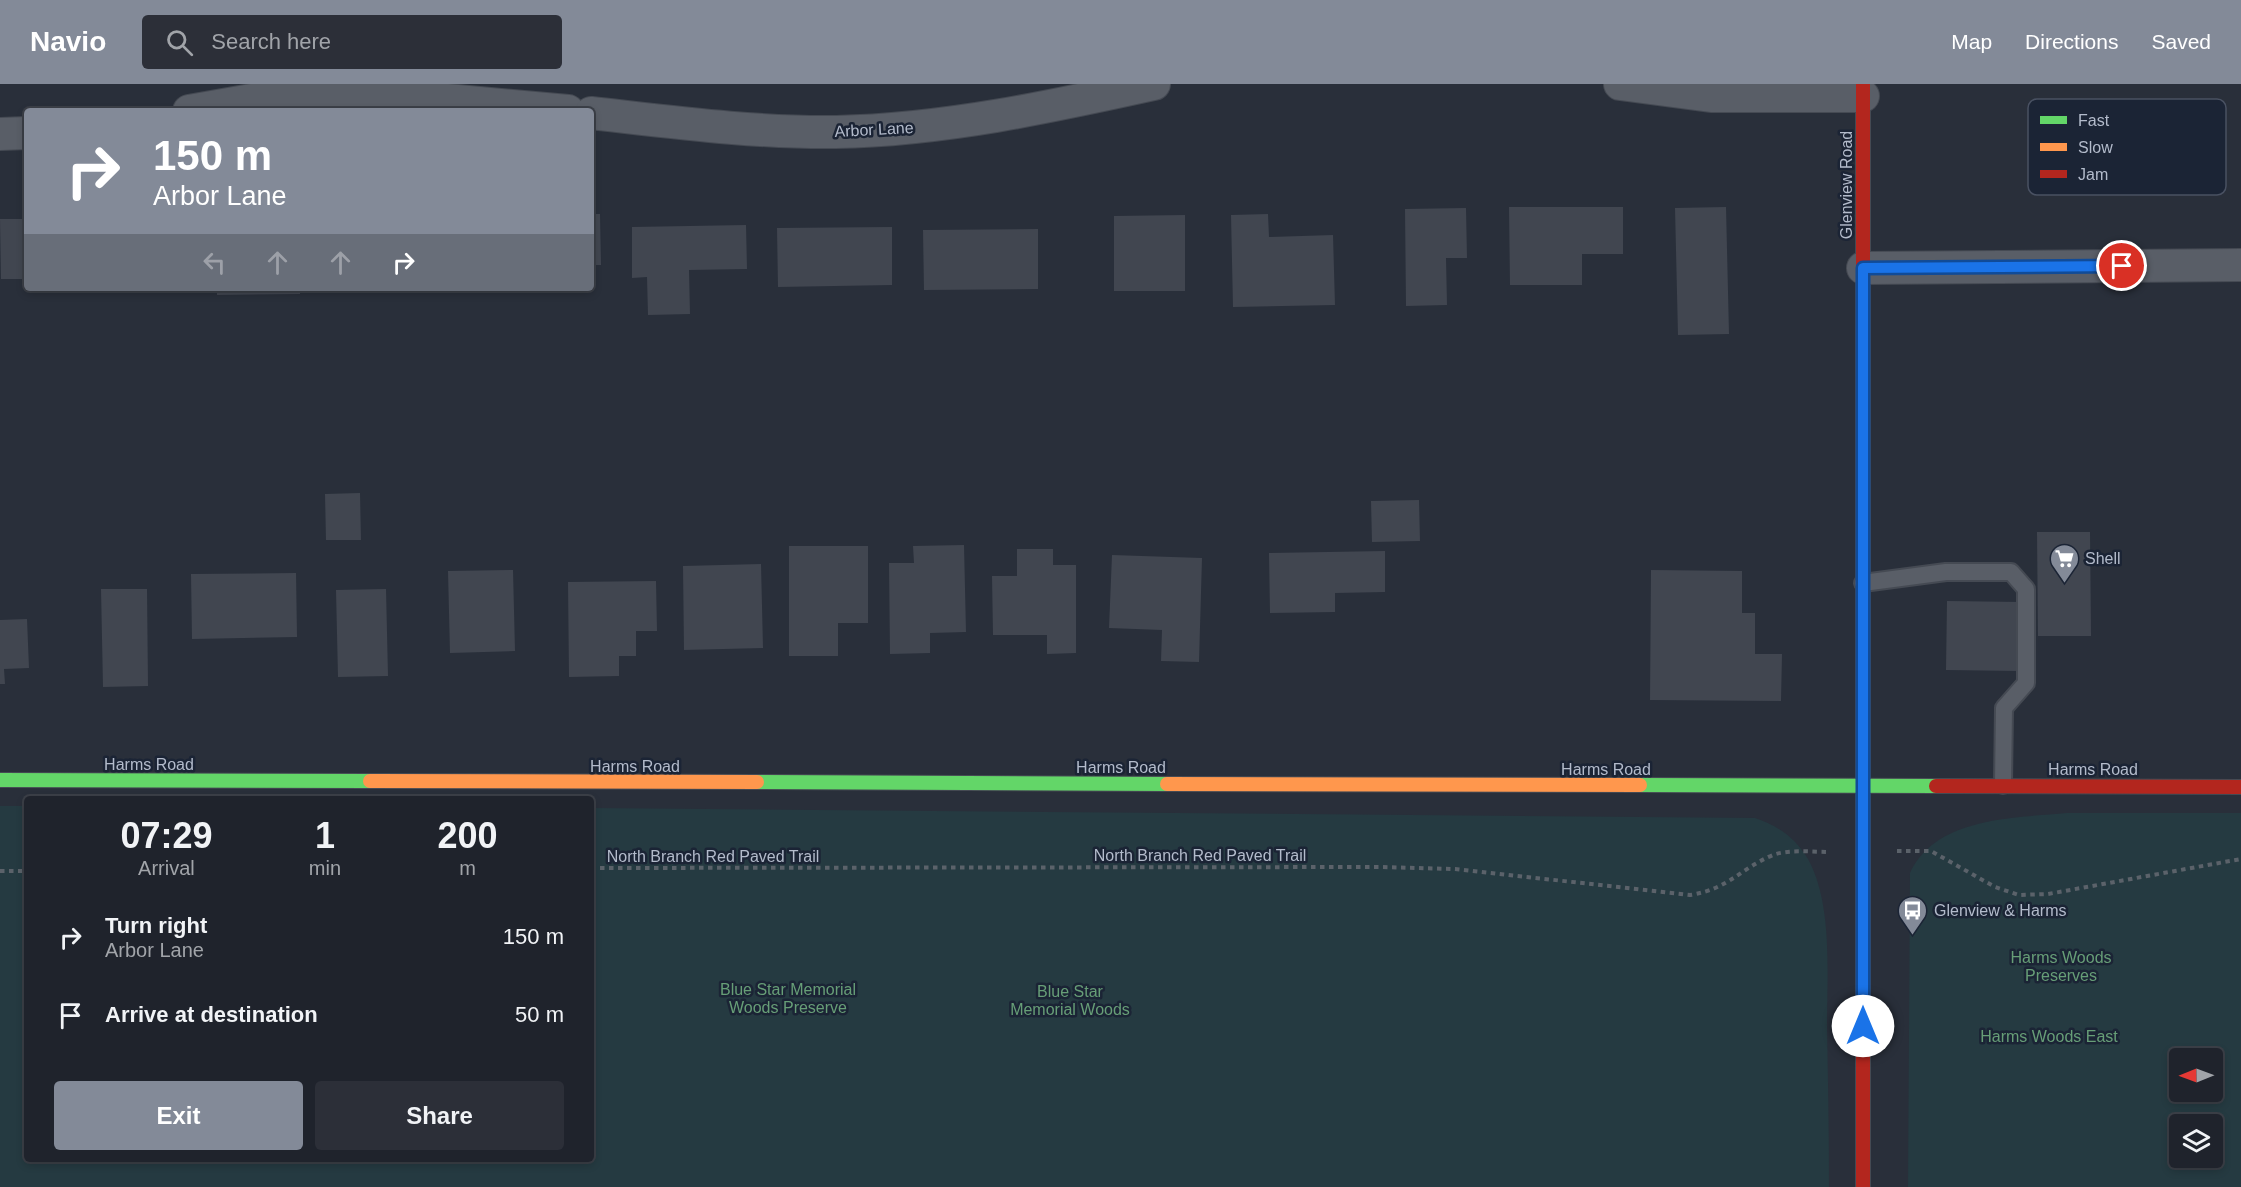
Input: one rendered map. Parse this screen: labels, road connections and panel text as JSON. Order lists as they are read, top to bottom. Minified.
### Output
{"streets":{"main road":["Glenview Road","Harms Road"],"street":["Arbor Lane"],"path":["North Branch Red Paved Trail"]},"crossings":[["Glenview Road","Harms Road"]],"parks":["Harms Woods Preserves","Blue Star Memorial Woods Preserve","Blue Star Memorial Woods","Harms Woods East"],"places":{"supermarket":["Shell"],"bus stop":["Glenview & Harms"]},"legend":["Fast","Slow","Jam"],"north":"left","page":{"header":"Navio","search":"Search here","nav":["Map","Directions","Saved"],"turn":["150 m","Arbor Lane"],"eta":["07:29","Arrival","1","min","200","m"],"list":[{"name":"Turn right","note":"Arbor Lane","value":"150 m"},{"name":"Arrive at destination","value":"50 m"}],"buttons":["Exit","Share"]}}
